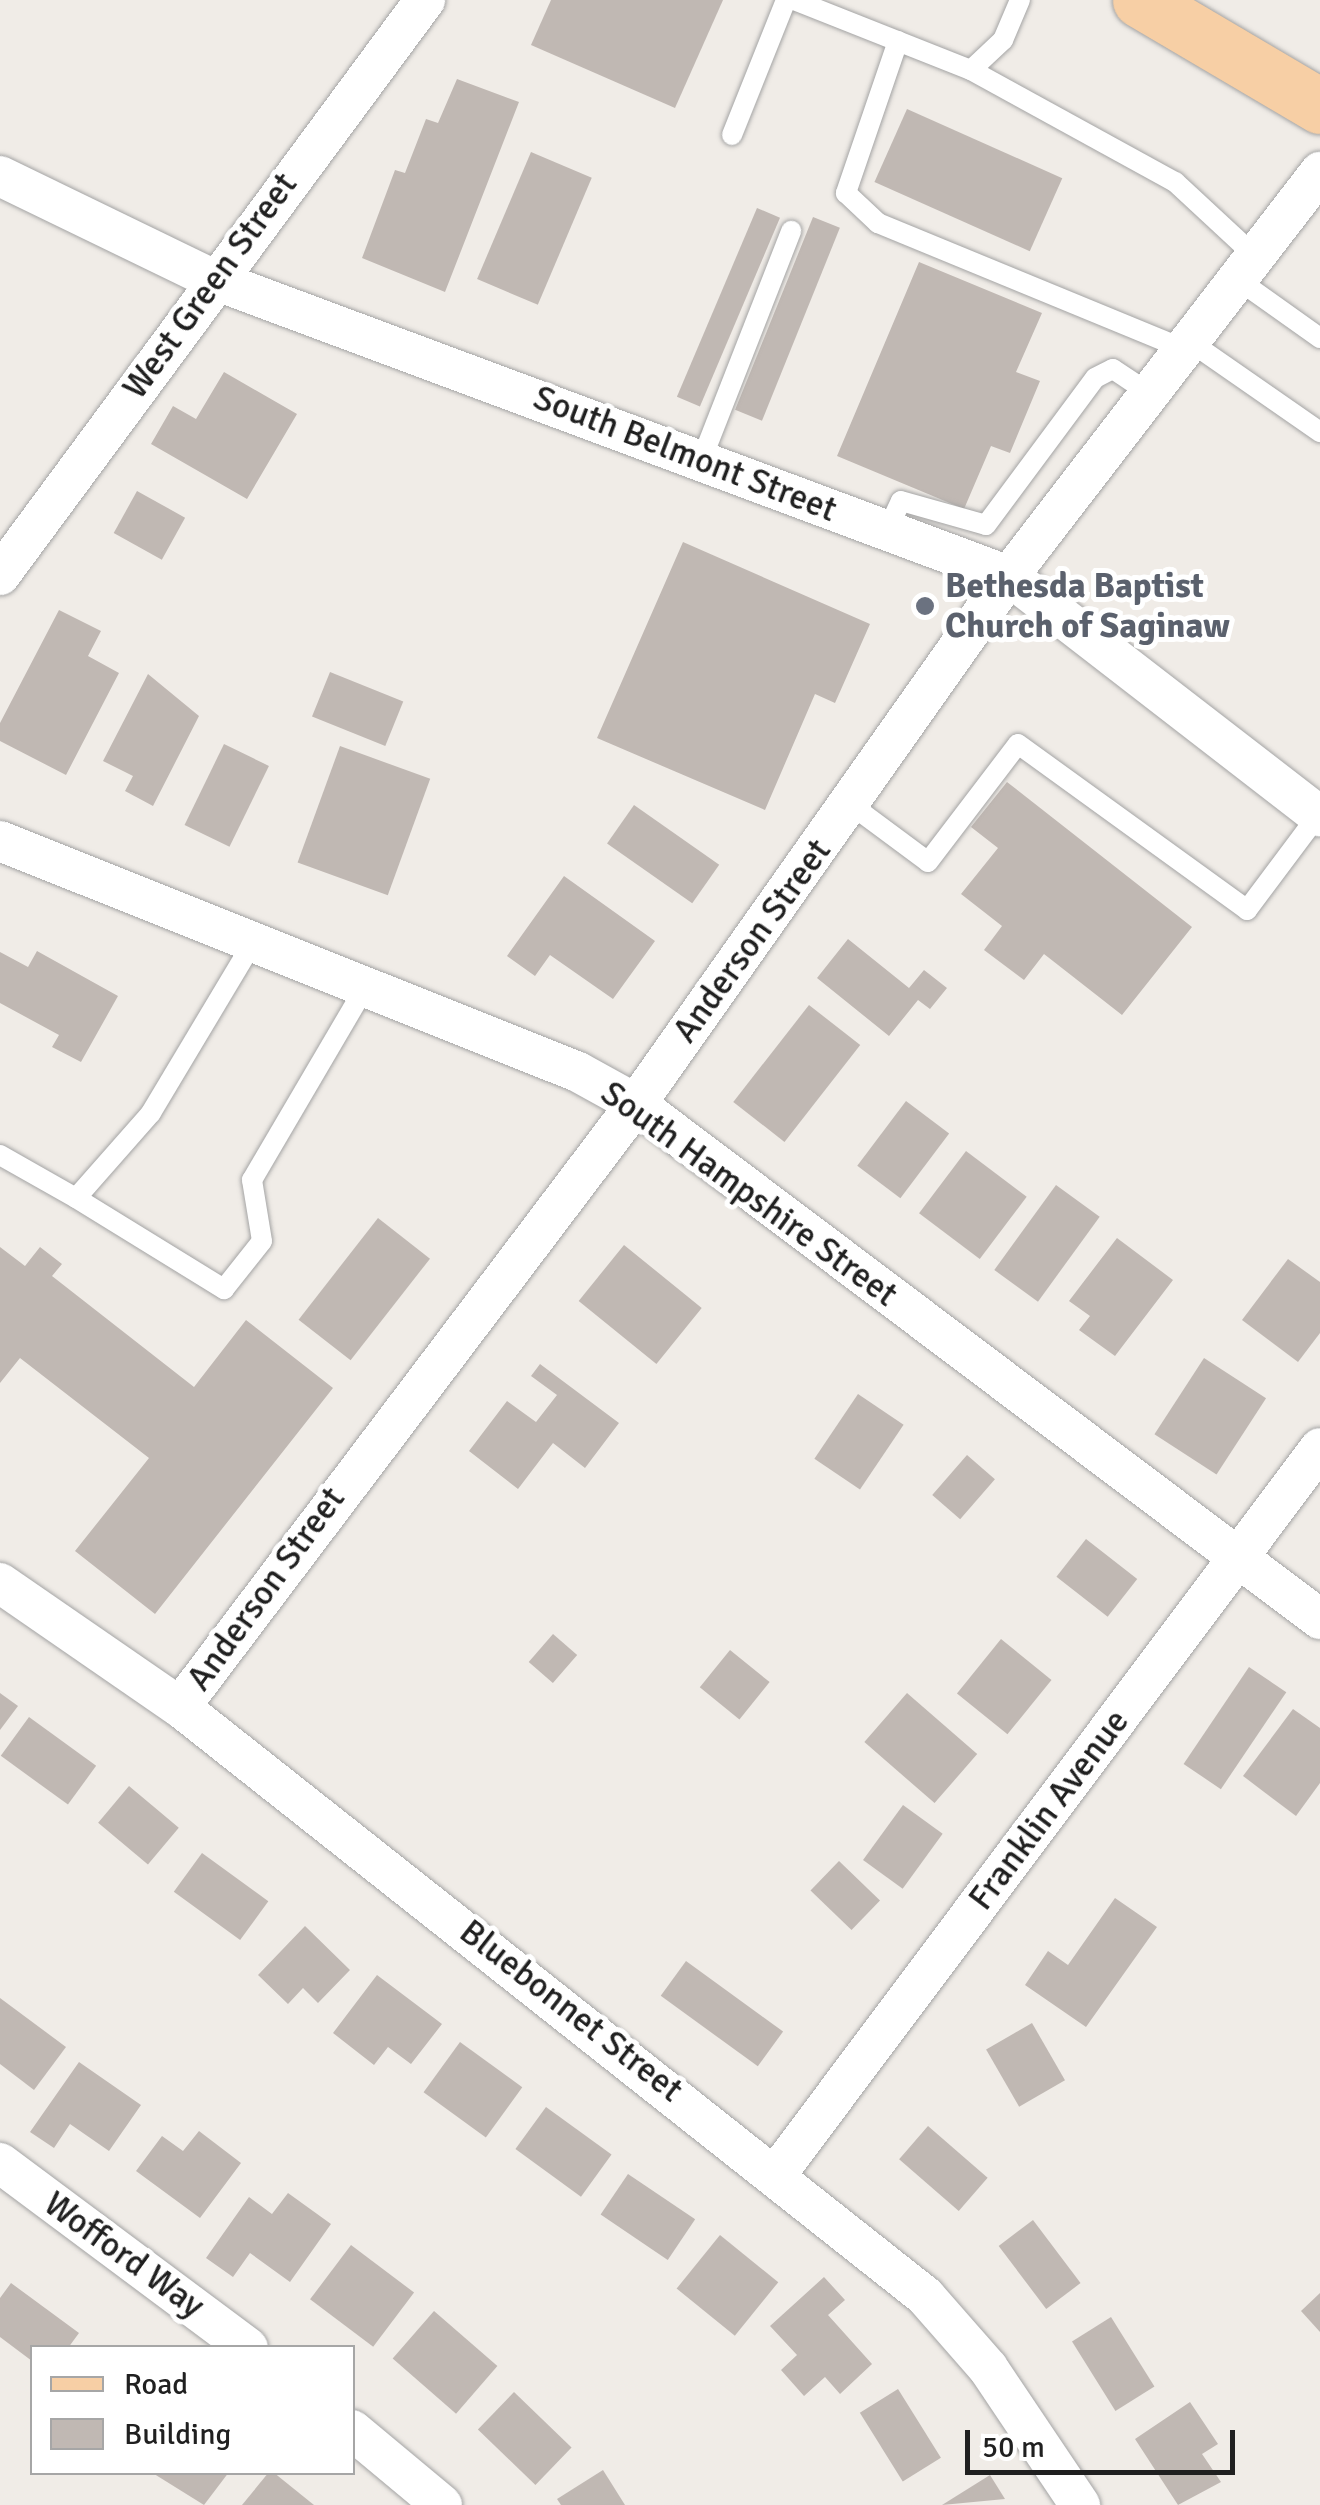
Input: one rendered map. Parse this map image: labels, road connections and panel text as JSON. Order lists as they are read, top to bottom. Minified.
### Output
{"streets":{"street":["West Green Street","South Belmont Street","Anderson Street","South Hampshire Street","Franklin Avenue","Bluebonnet Street","Wofford Way"]},"crossings":[["West Green Street","South Belmont Street"],["South Belmont Street","Anderson Street"],["Anderson Street","South Hampshire Street"],["Anderson Street","Bluebonnet Street"],["South Hampshire Street","Franklin Avenue"],["Franklin Avenue","Bluebonnet Street"]],"places":["Bethesda Baptist Church of Saginaw"],"legend":["Road","Building"],"scale_bar":"50 m"}
